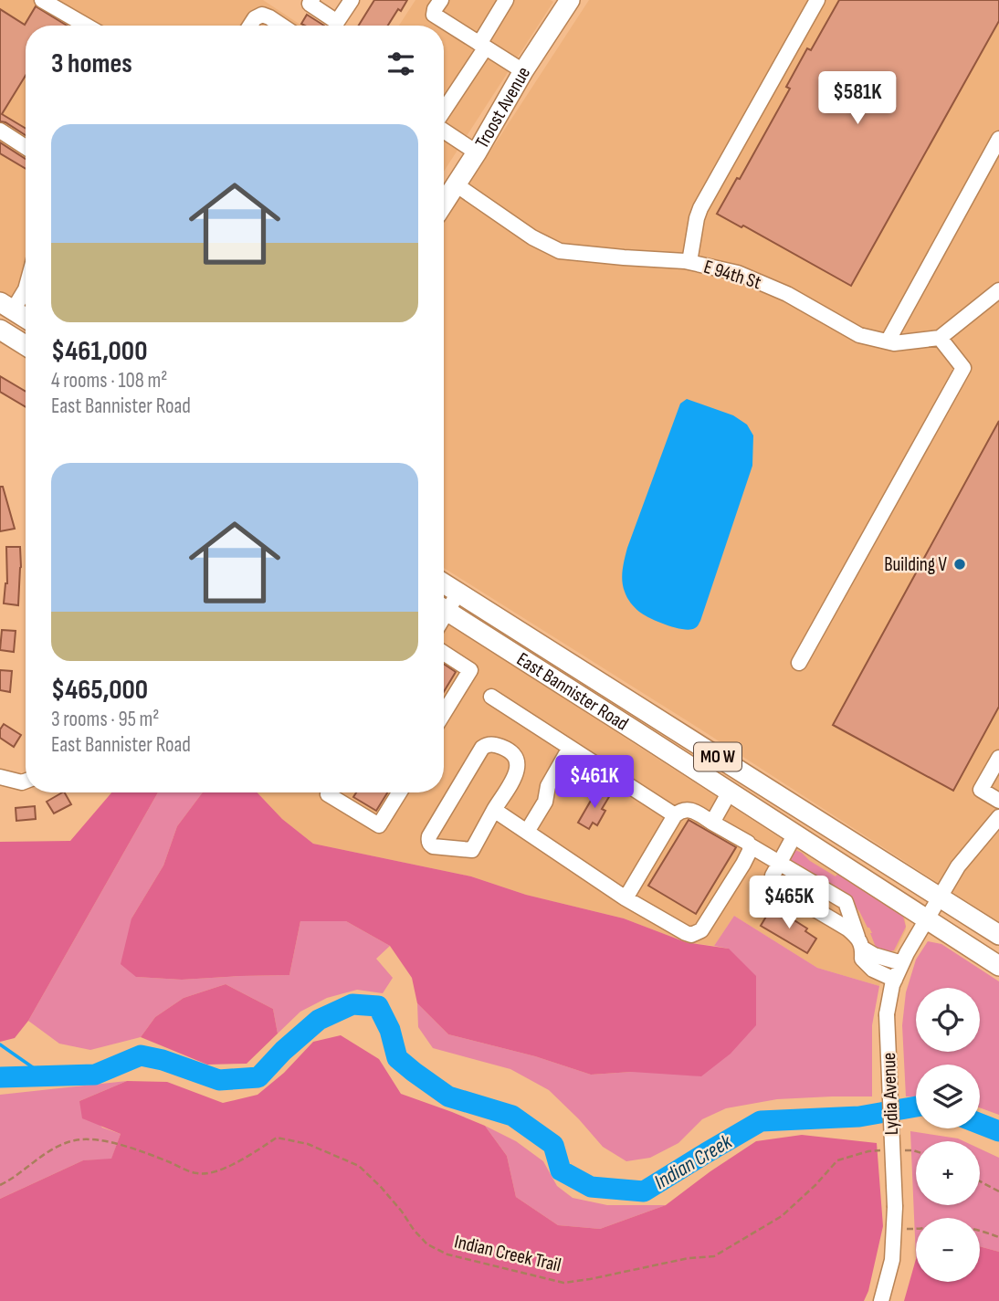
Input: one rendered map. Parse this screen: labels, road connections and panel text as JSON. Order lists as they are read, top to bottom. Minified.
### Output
{"streets":{"main road":["Troost Avenue","East Bannister Road","MO W"],"street":["E 94th St","Lydia Avenue"],"path":["Indian Creek Trail"]},"crossings":[["Troost Avenue","E 94th St"],["East Bannister Road","Lydia Avenue"]],"water":["Indian Creek"],"places":["Building V"],"page":{"heading":"3 homes","price":["$581K","$461K","$465K"],"list":[{"name":"$461,000","note":"4 rooms · 108 m² · East Bannister Road"},{"name":"$465,000","note":"3 rooms · 95 m² · East Bannister Road"}],"map_buttons":["+","−"]}}
